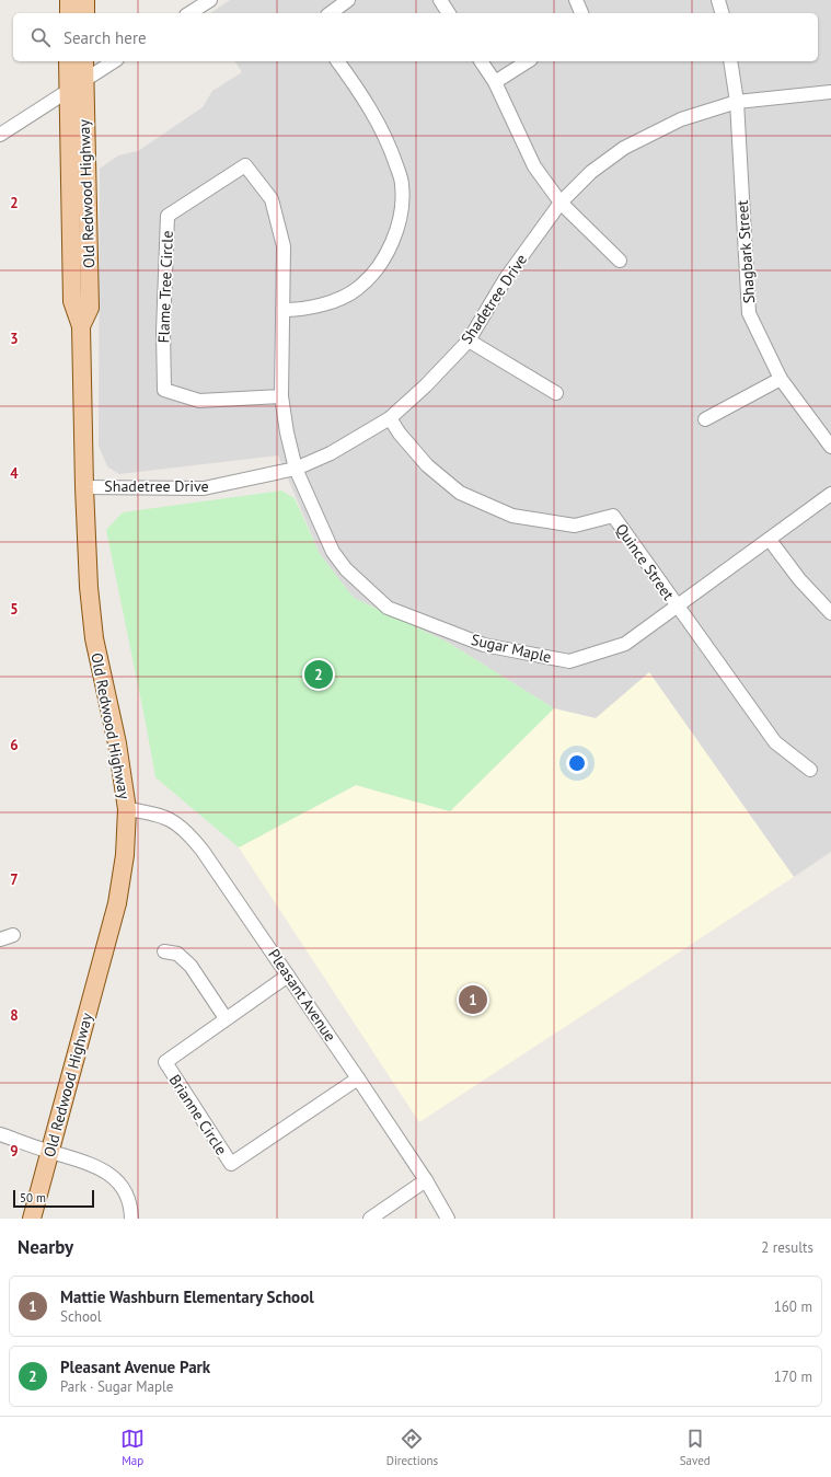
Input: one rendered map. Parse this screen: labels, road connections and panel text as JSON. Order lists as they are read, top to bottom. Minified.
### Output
{"streets":{"main road":["Old Redwood Highway"],"street":["Shagbark Street","Flame Tree Circle","Shadetree Drive","Quince Street","Sugar Maple","Pleasant Avenue","Brianne Circle"]},"crossings":[["Old Redwood Highway","Shadetree Drive"],["Old Redwood Highway","Pleasant Avenue"],["Shagbark Street","Shadetree Drive"],["Flame Tree Circle","Sugar Maple"],["Shadetree Drive","Quince Street"],["Shadetree Drive","Sugar Maple"],["Quince Street","Sugar Maple"],["Pleasant Avenue","Brianne Circle"]],"scale_bar":"50 m","page":{"search":"Search here","pins":["2","1"],"scale":"50 m","heading":["Nearby","2 results"],"list":[{"mark":"1","name":"Mattie Washburn Elementary School","note":"School","value":"160 m"},{"mark":"2","name":"Pleasant Avenue Park","note":"Park · Sugar Maple","value":"170 m"}],"nav":["Map","Directions","Saved"]},"grid":{"rows":["2","3","4","5","6","7","8","9"]}}
